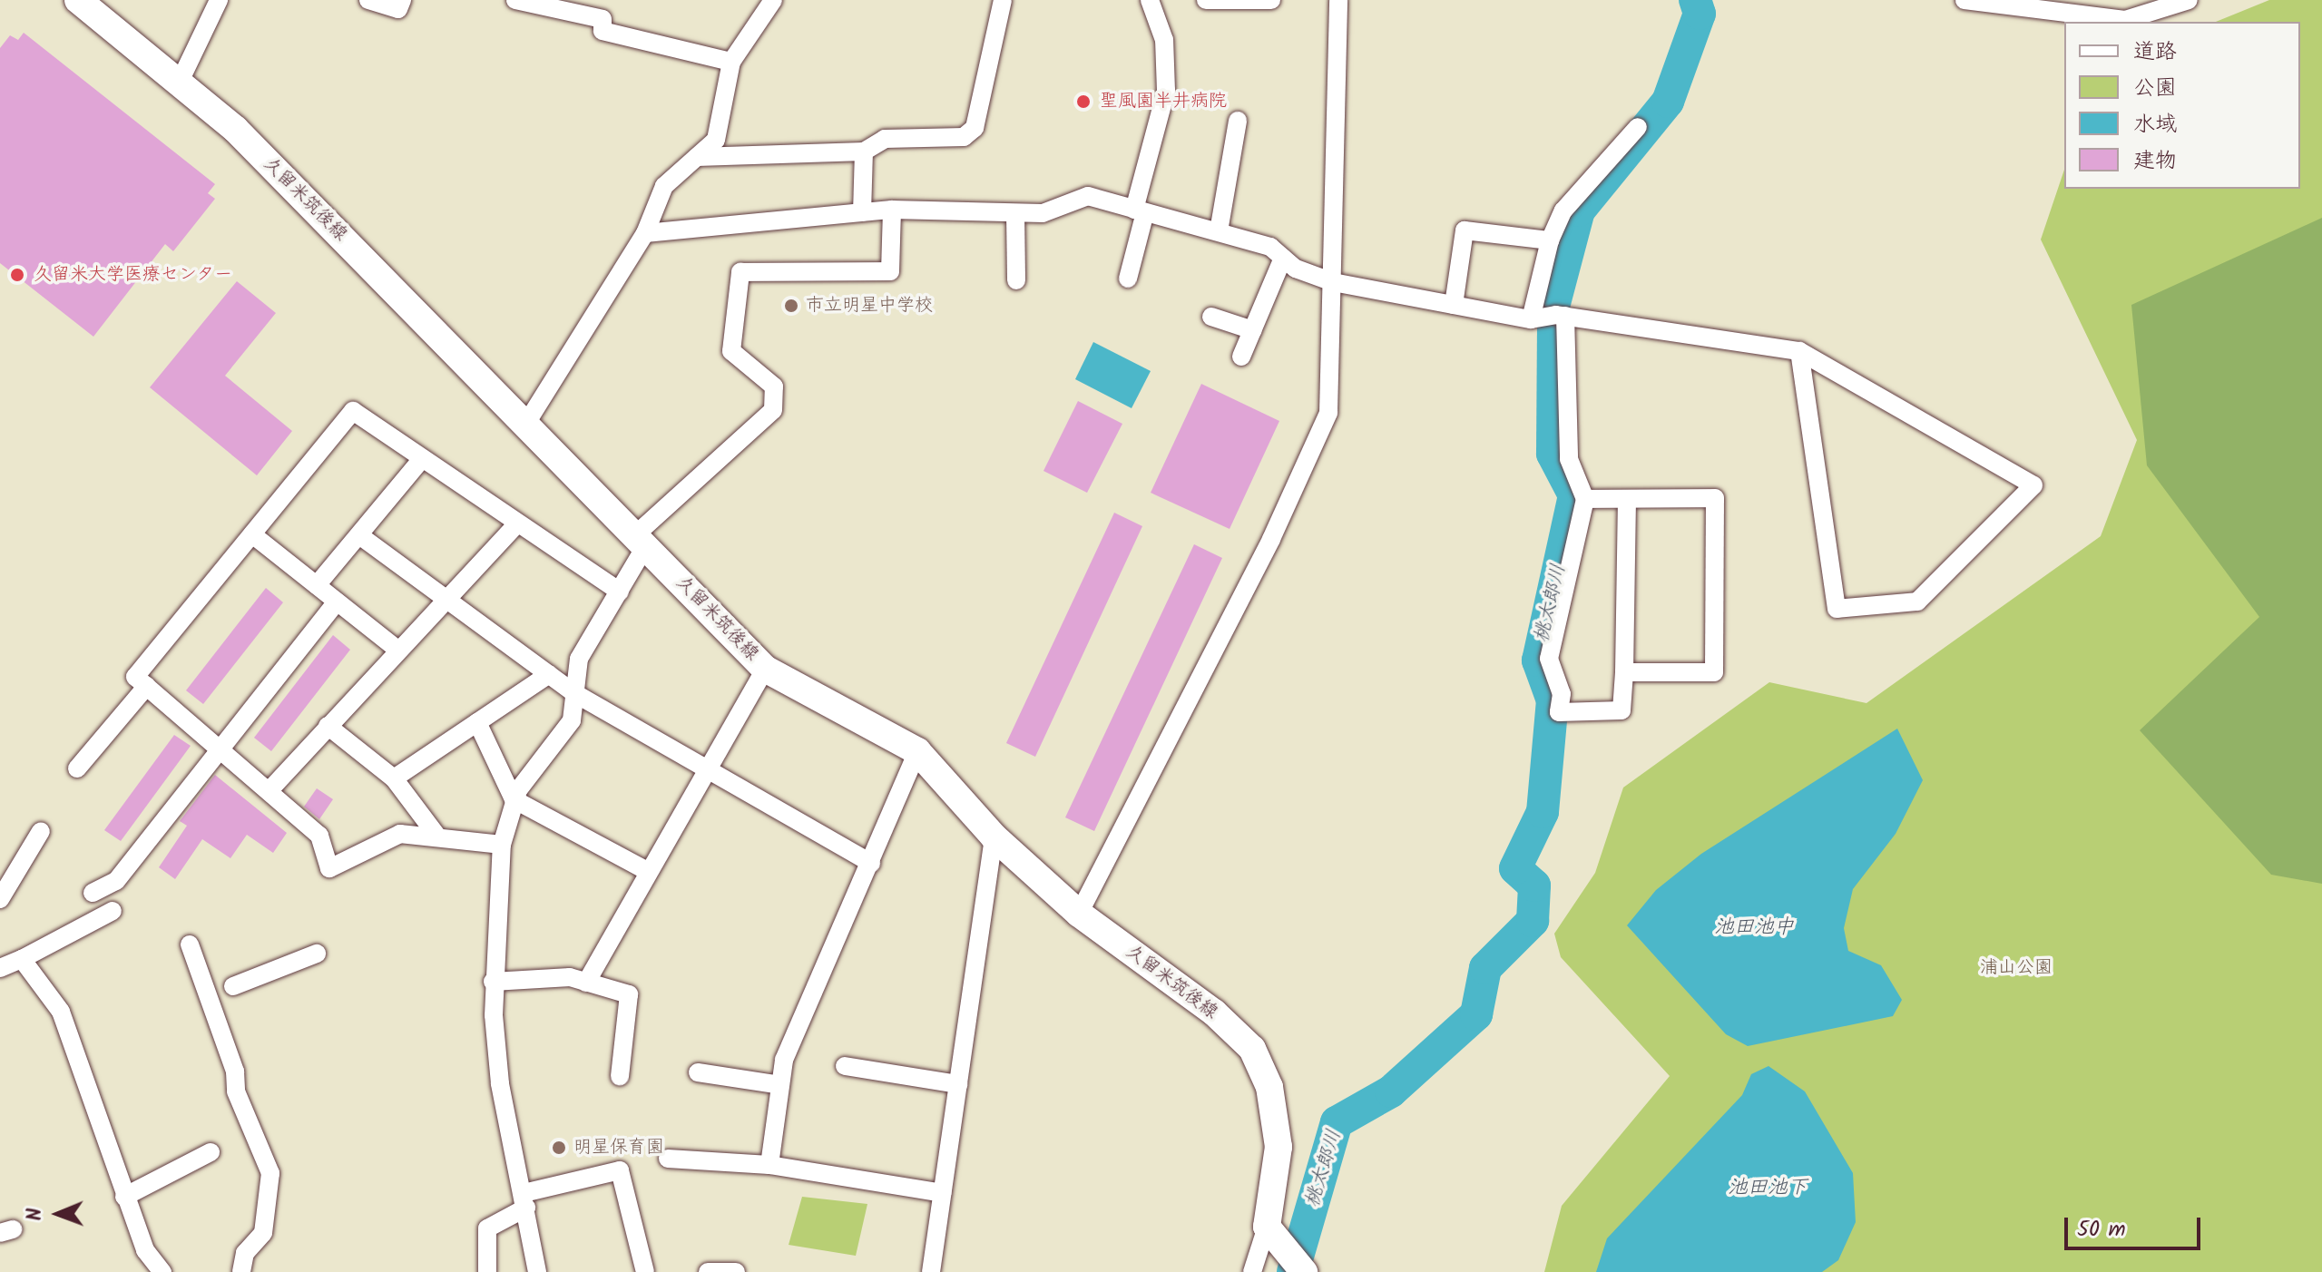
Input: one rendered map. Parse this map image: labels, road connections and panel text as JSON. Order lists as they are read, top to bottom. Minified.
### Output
{"streets":{"main road":["久留米筑後線"]},"water":["桃太郎川","池田池中","池田池下"],"parks":["浦山公園"],"places":["聖風園半井病院","久留米大学医療センター","市立明星中学校","明星保育園"],"legend":["道路","公園","水域","建物"],"scale_bar":"50 m","north":"left"}
